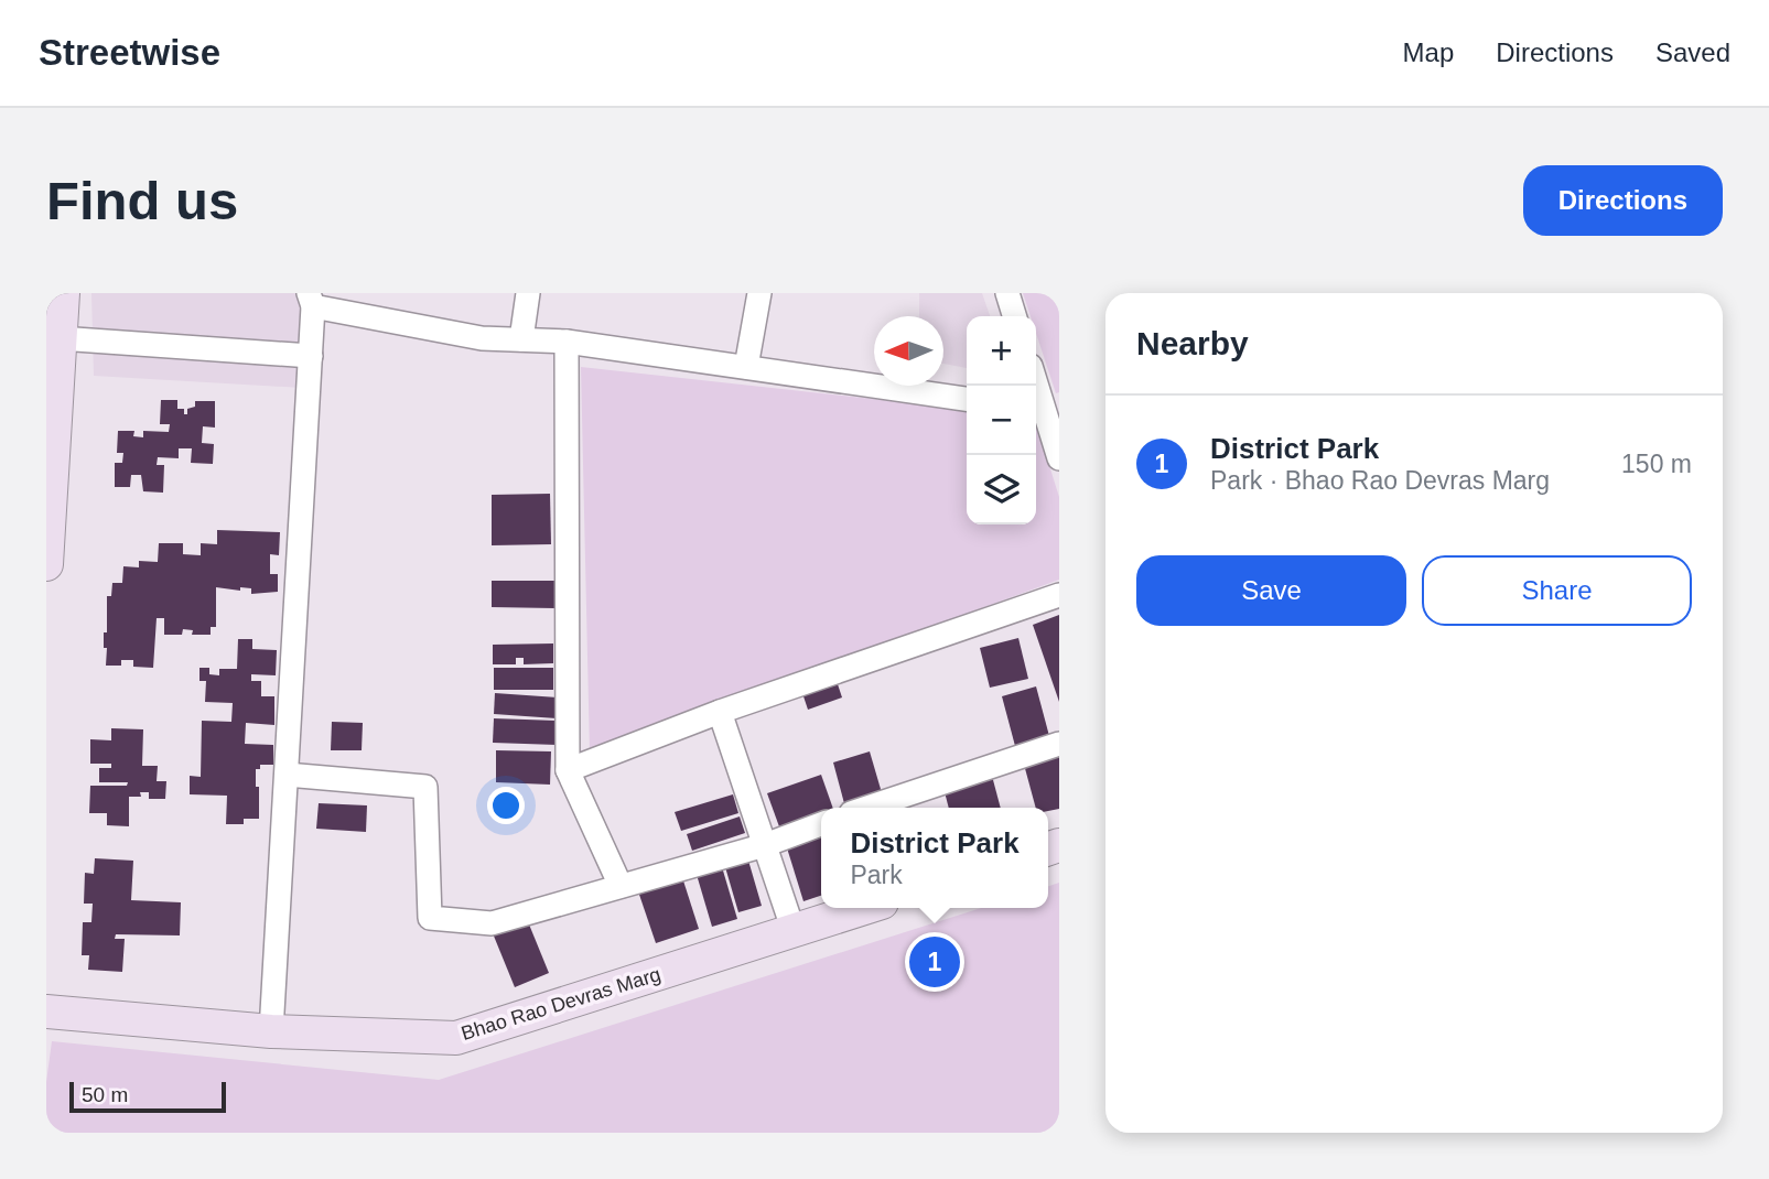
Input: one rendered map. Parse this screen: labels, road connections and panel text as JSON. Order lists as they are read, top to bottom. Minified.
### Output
{"streets":{"street":["Bhao Rao Devras Marg"]},"scale_bar":"50 m","north":"left","page":{"header":"Streetwise","nav":["Map","Directions","Saved"],"buttons":["Directions",["Save","Share"]],"title":"Find us","heading":"Nearby","map_buttons":["+","−"],"list":[{"mark":"1","name":"District Park","note":"Park · Bhao Rao Devras Marg","value":"150 m"}],"popup":["District Park","Park"],"pins":"1","scale":"50 m"}}
